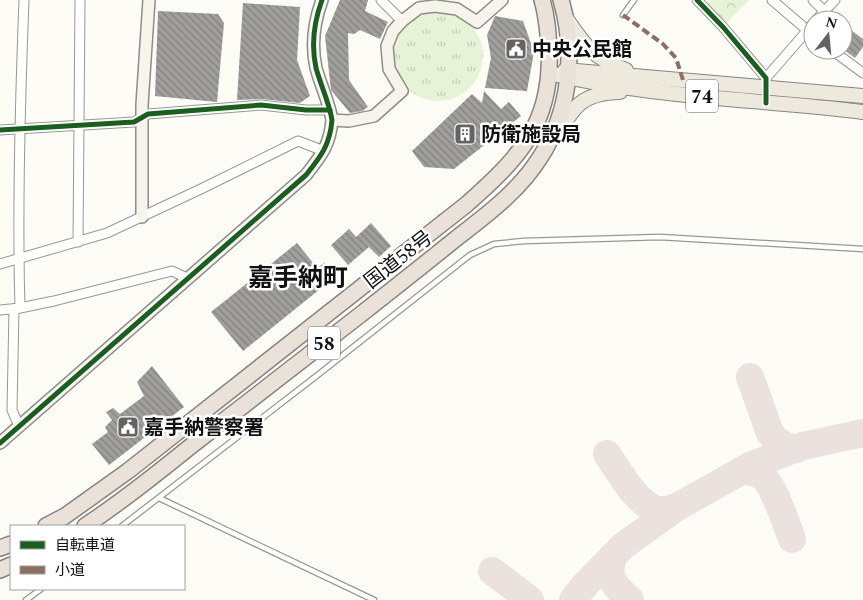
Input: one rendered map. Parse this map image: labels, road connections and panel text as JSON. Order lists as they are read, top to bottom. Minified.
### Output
{"streets":{"highway":["国道58号","58"],"main road":["74"]},"crossings":[["74","国道58号"]],"districts":["嘉手納町"],"places":{"public building":["中央公民館","嘉手納警察署"],"building":["防衛施設局"]},"legend":["自転車道","小道"],"north":"top"}
